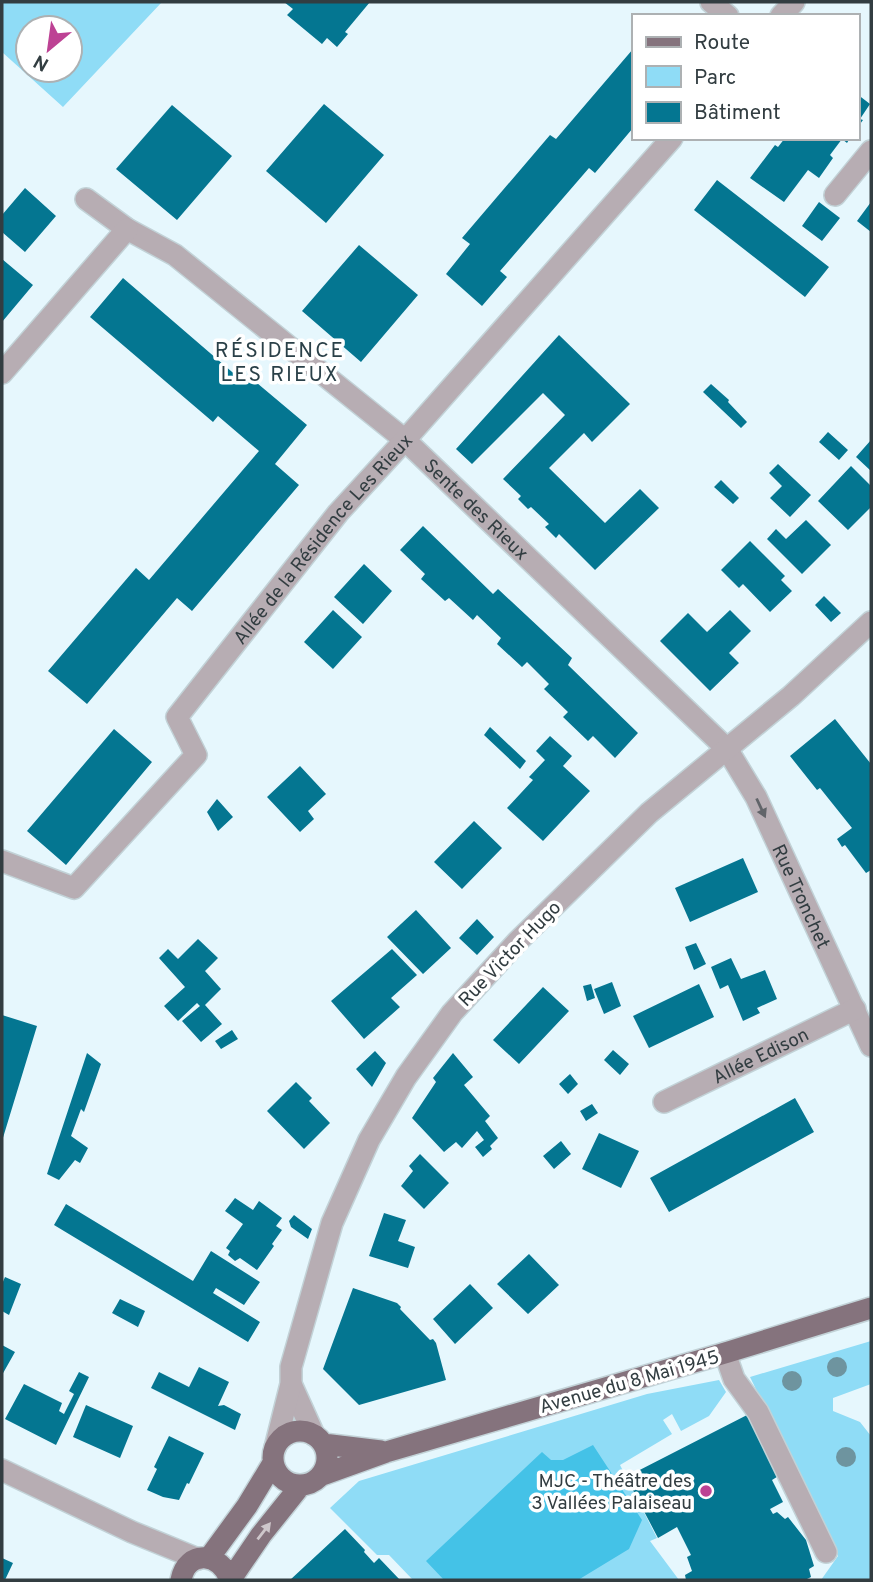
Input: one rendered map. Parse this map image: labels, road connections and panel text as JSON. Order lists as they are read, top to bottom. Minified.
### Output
{"streets":{"main road":["Rue Victor Hugo","Avenue du 8 Mai 1945"],"street":["Sente des Rieux","Allée de la Résidence Les Rieux","Rue Tronchet","Allée Edison"]},"crossings":[["Sente des Rieux","Allée de la Résidence Les Rieux"],["Sente des Rieux","Rue Tronchet"],["Sente des Rieux","Rue Victor Hugo"],["Rue Tronchet","Rue Victor Hugo"],["Rue Tronchet","Allée Edison"],["Rue Victor Hugo","Avenue du 8 Mai 1945"]],"one_way":["Rue Tronchet"],"districts":["RÉSIDENCE LES RIEUX"],"places":["MJC - Théâtre des 3 Vallées Palaiseau"],"legend":["Route","Parc","Bâtiment"],"north":"bottom left"}
